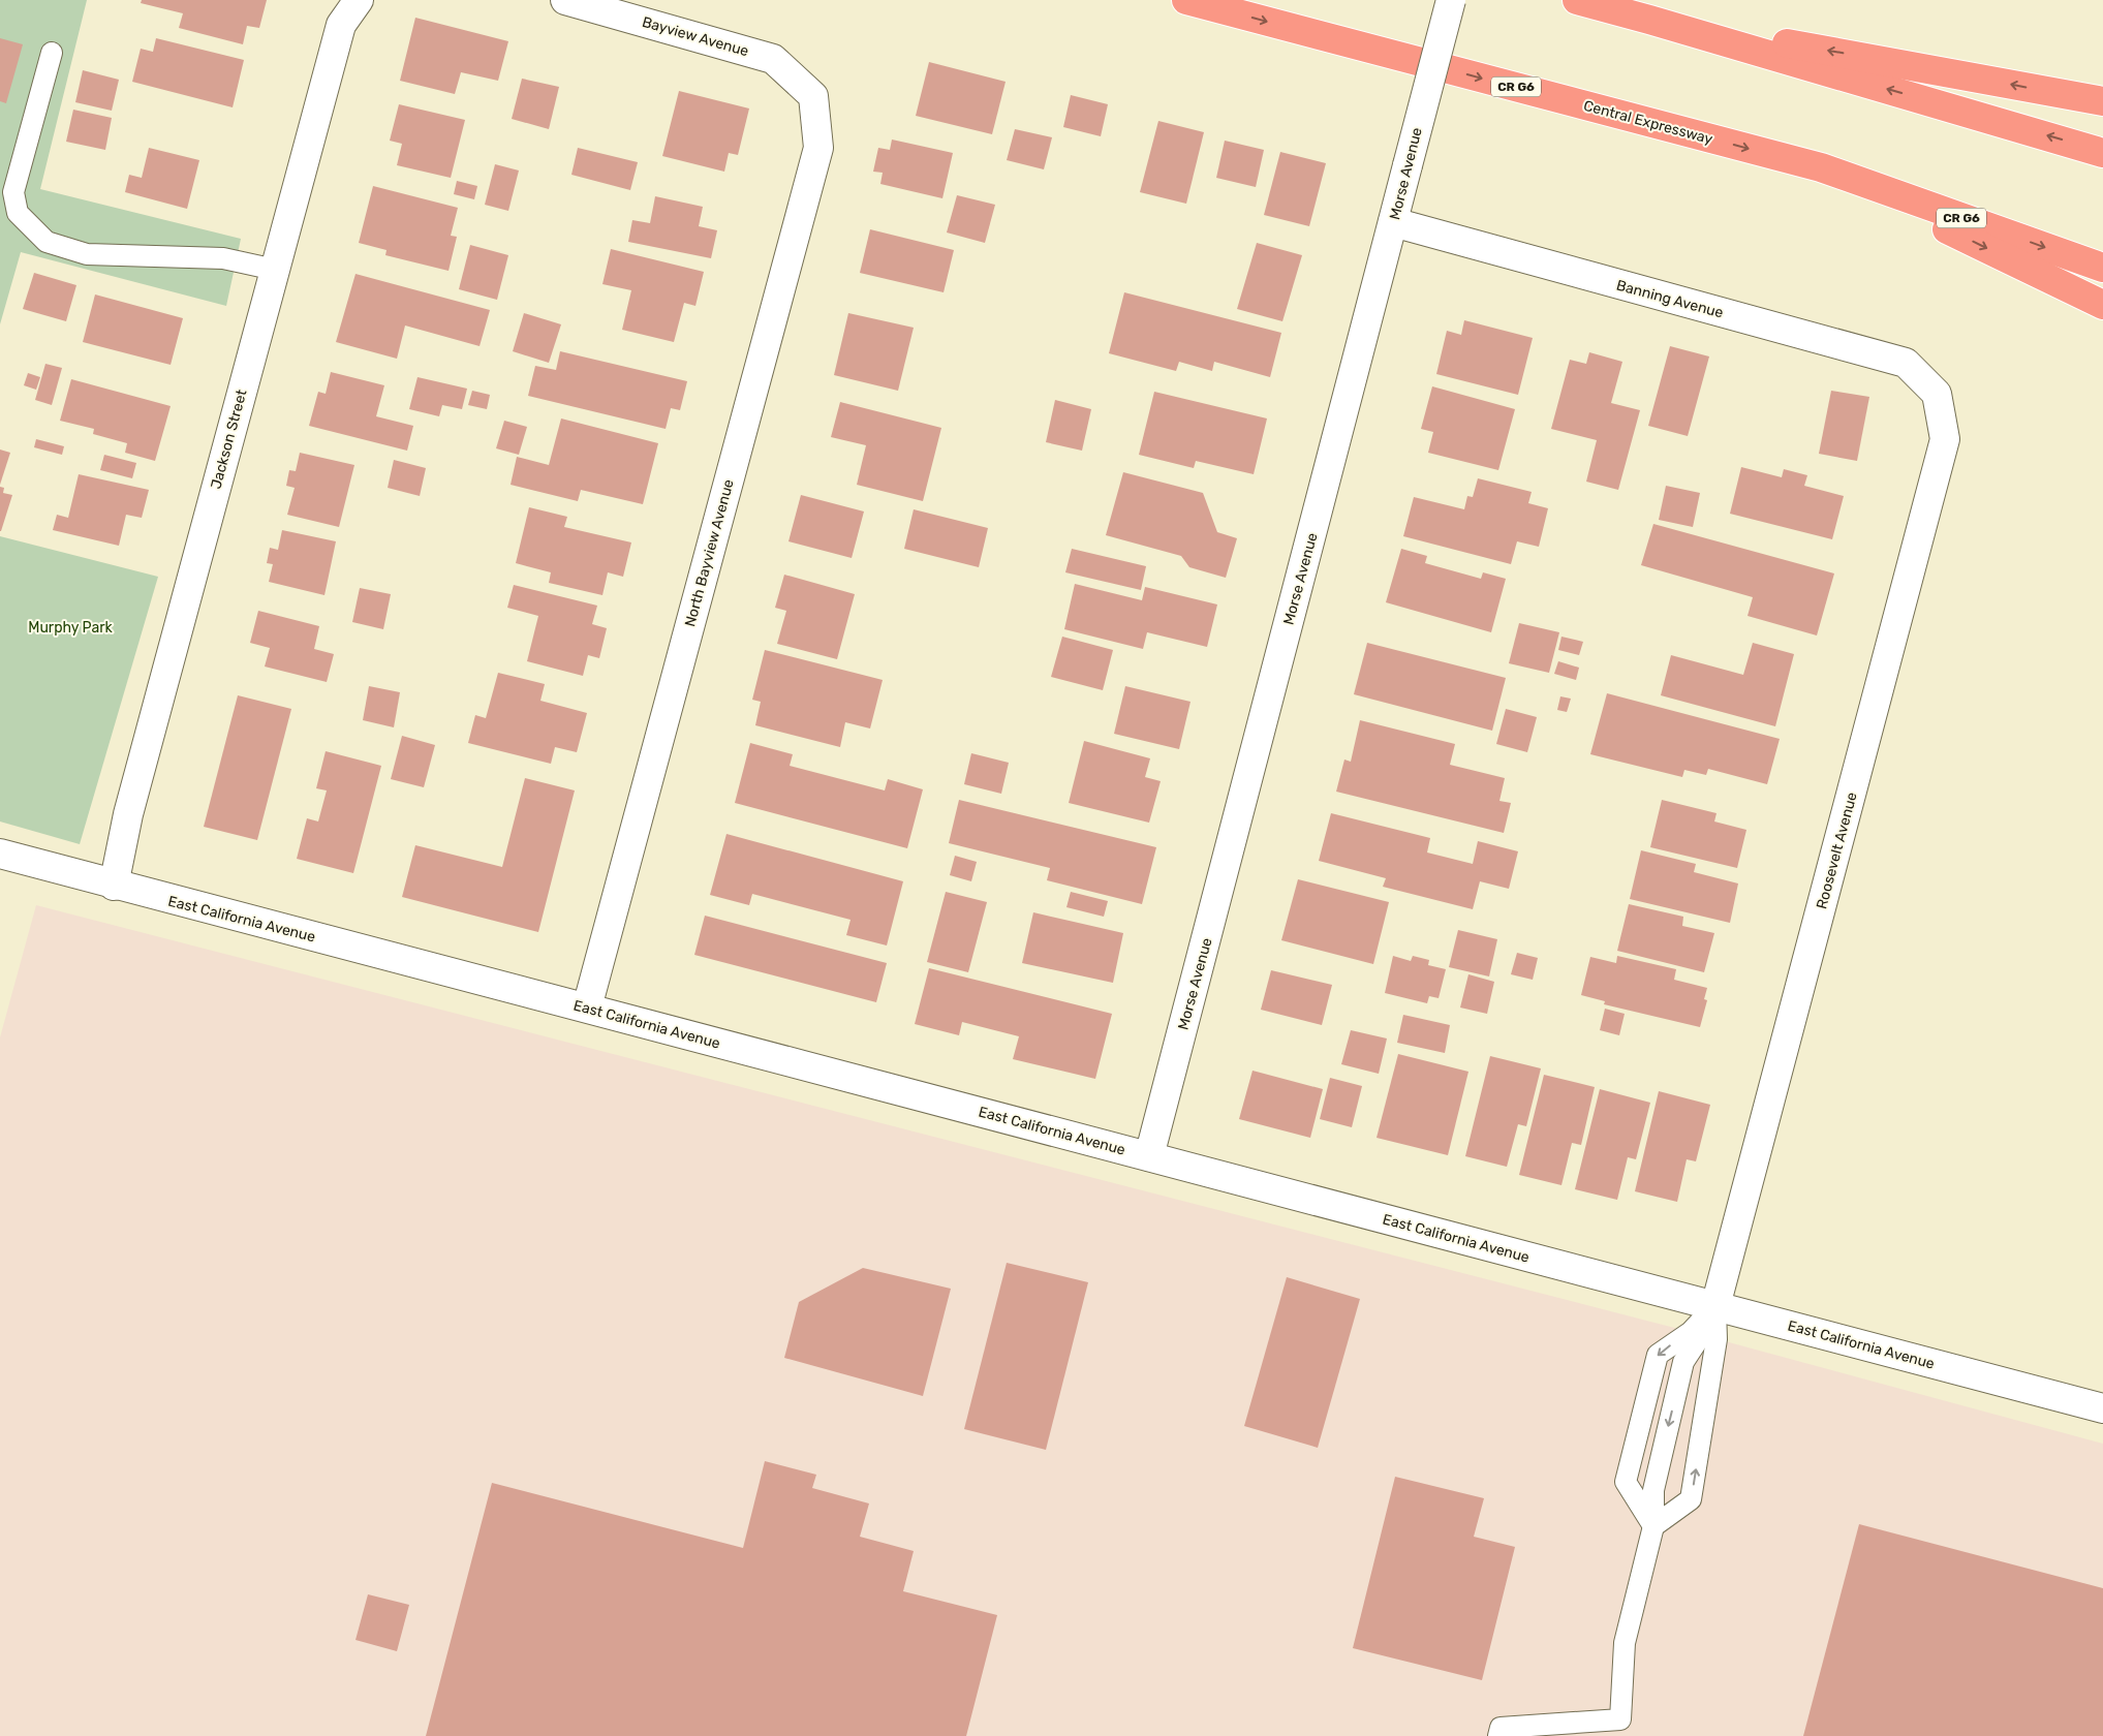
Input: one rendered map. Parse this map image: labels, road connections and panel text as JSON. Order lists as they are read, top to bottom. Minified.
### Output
{"streets":{"highway":["CR G6","Central Expressway"],"street":["Bayview Avenue","Morse Avenue","Banning Avenue","Jackson Street","North Bayview Avenue","Roosevelt Avenue","East California Avenue"]},"crossings":[["Bayview Avenue","North Bayview Avenue"],["Morse Avenue","Banning Avenue"],["Morse Avenue","East California Avenue"],["Banning Avenue","Roosevelt Avenue"],["Jackson Street","East California Avenue"],["North Bayview Avenue","East California Avenue"],["Roosevelt Avenue","East California Avenue"]],"parks":["Murphy Park"]}
